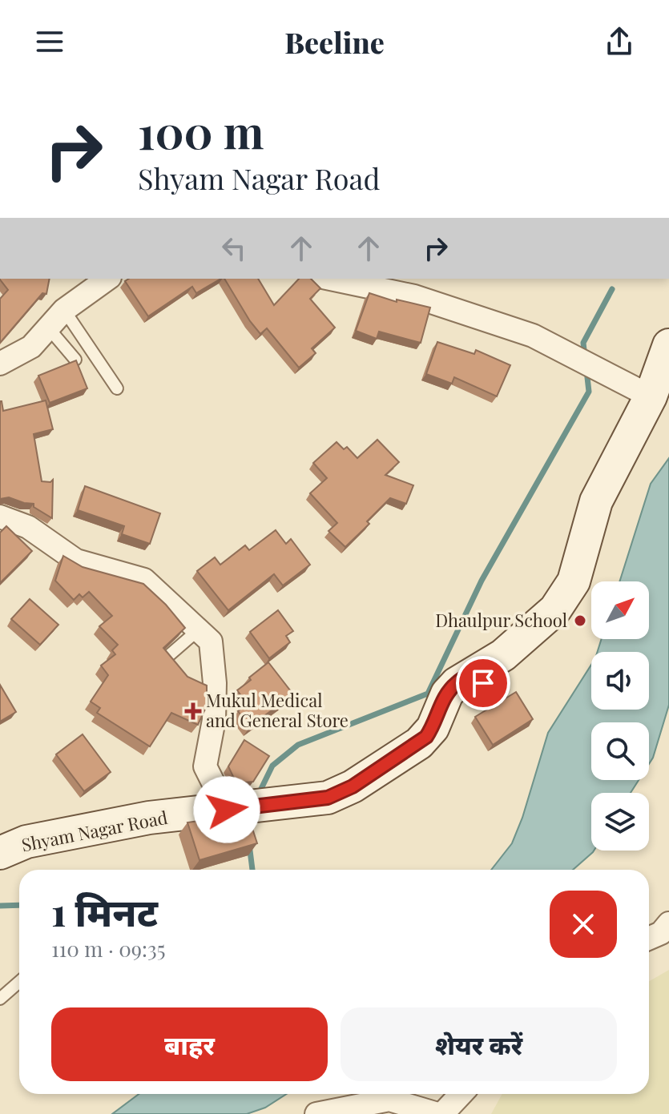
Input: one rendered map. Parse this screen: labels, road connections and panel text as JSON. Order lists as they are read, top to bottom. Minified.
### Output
{"streets":{"street":["Shyam Nagar Road"]},"places":{"other":["Dhaulpur School"],"health":["Mukul Medical and General Store"]},"north":"top right","page":{"header":"Beeline","turn":["100 m","Shyam Nagar Road"],"heading":["1 मिनट","110 m · 09:35"],"buttons":["बाहर","शेयर करें"]}}
